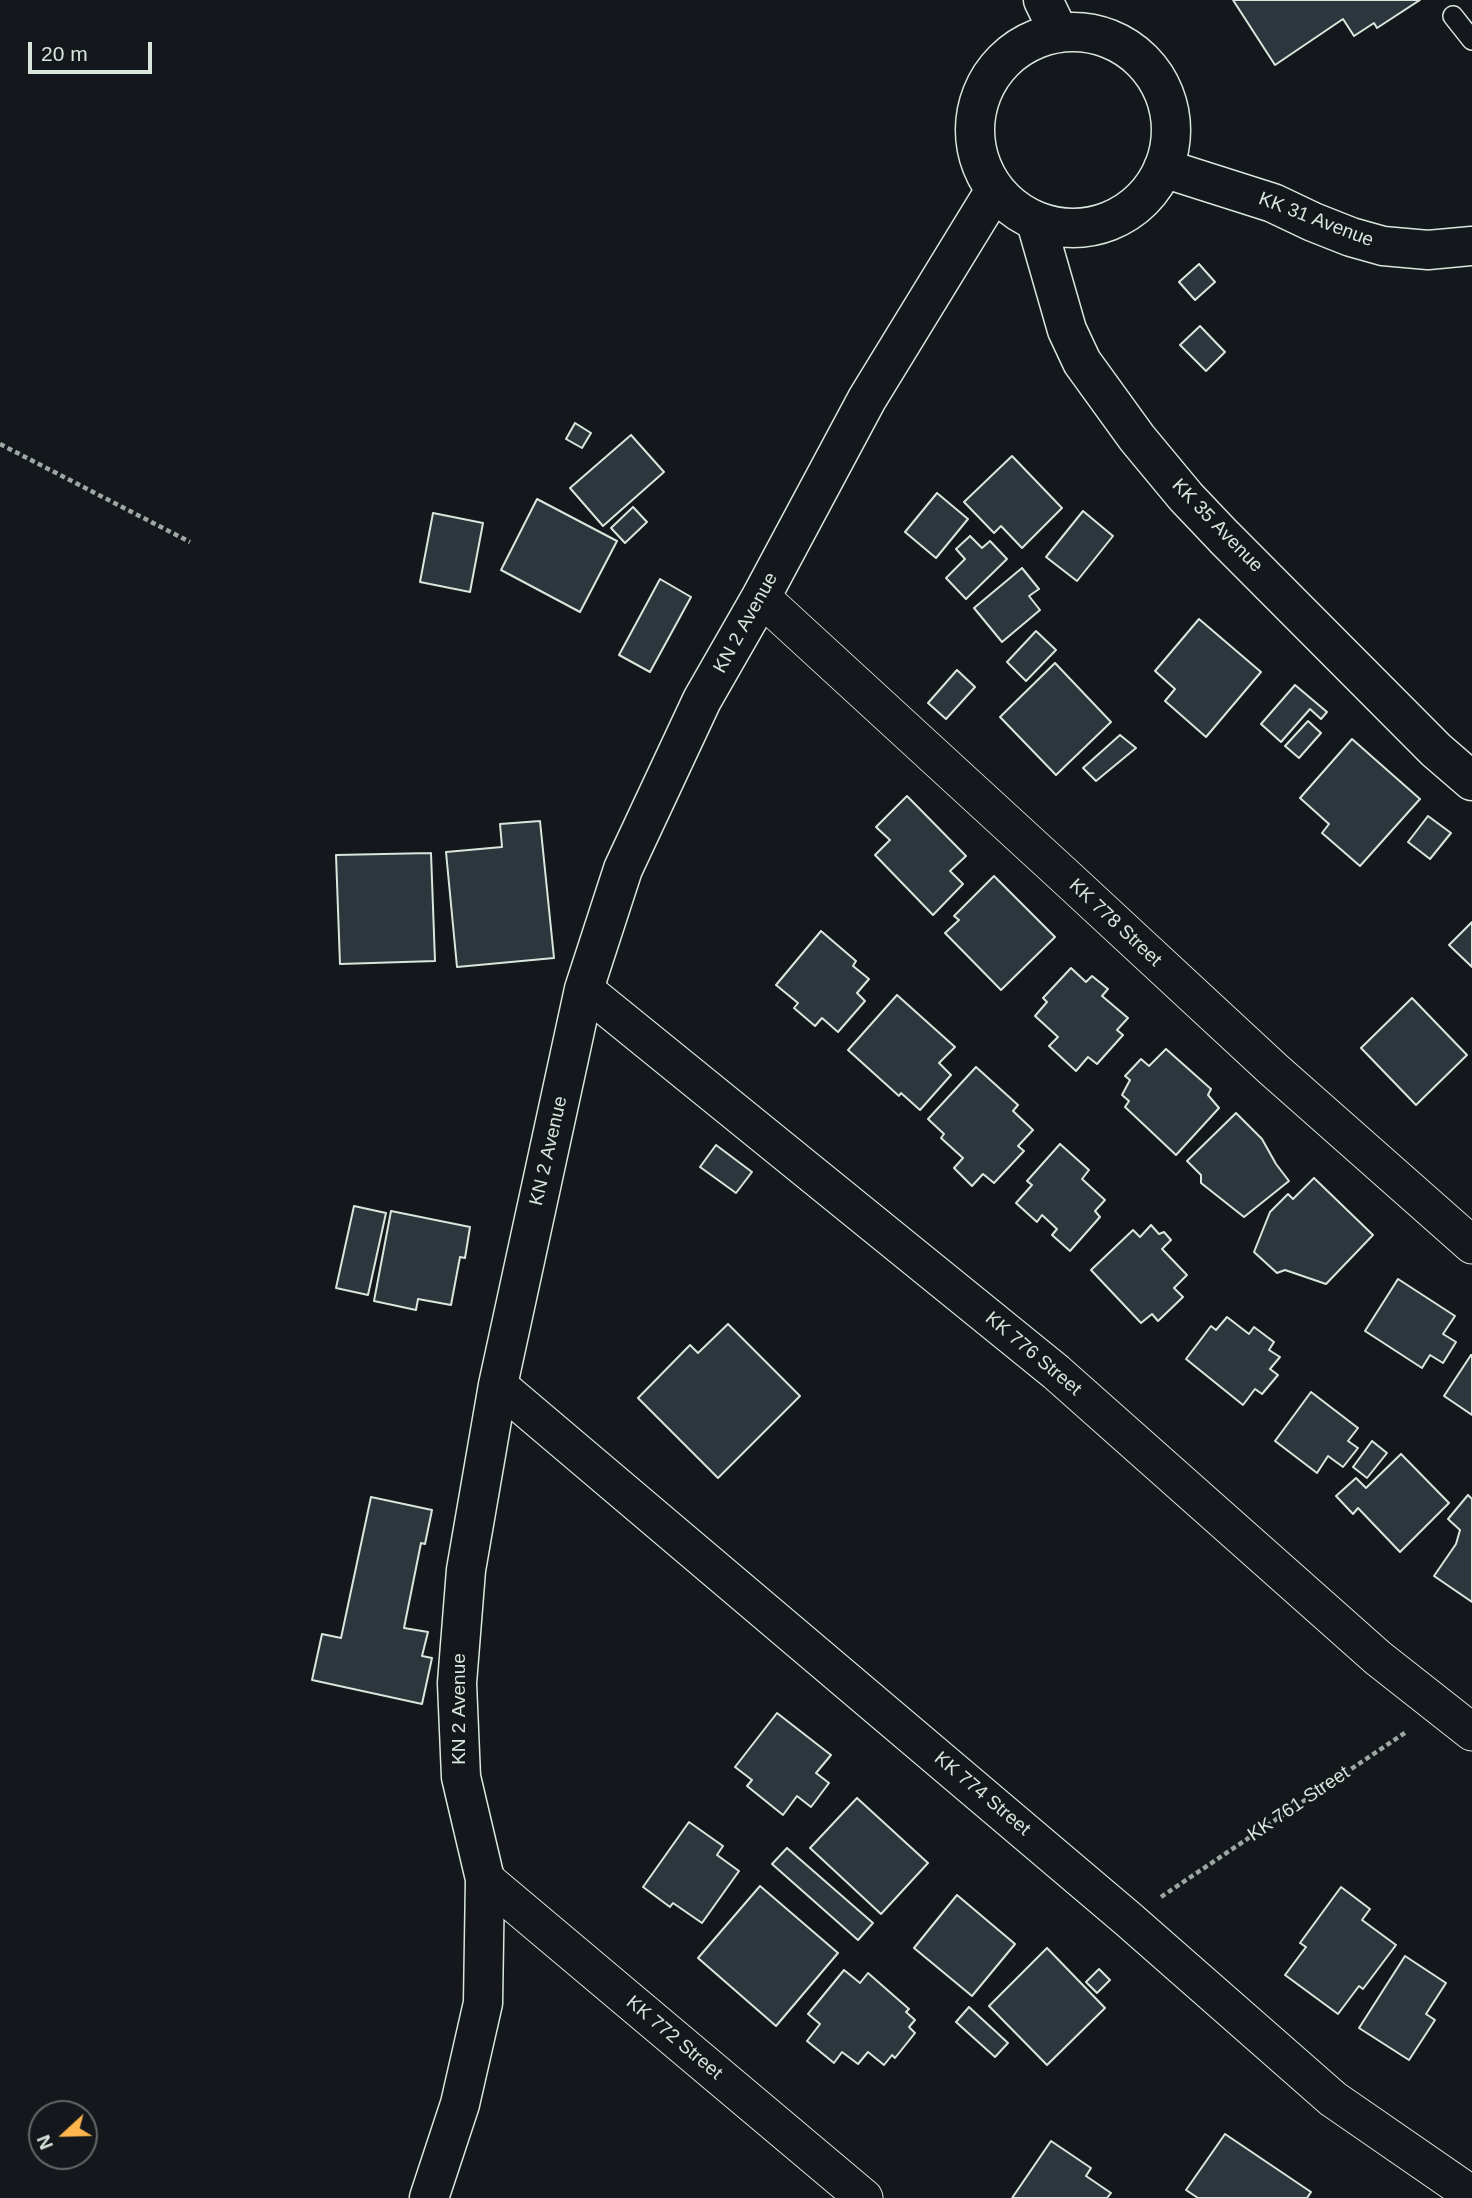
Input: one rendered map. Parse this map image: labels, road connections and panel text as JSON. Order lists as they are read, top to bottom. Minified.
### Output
{"streets":{"street":["KK 31 Avenue","KK 35 Avenue","KN 2 Avenue","KK 778 Street","KK 776 Street","KK 774 Street","KK 772 Street"],"path":["KK 761 Street"]},"crossings":[["KK 31 Avenue","KK 35 Avenue"],["KK 31 Avenue","KN 2 Avenue"],["KK 35 Avenue","KN 2 Avenue"],["KN 2 Avenue","KK 778 Street"],["KN 2 Avenue","KK 776 Street"],["KN 2 Avenue","KK 774 Street"],["KN 2 Avenue","KK 772 Street"],["KK 776 Street","KK 761 Street"],["KK 774 Street","KK 761 Street"]],"scale_bar":"20 m","north":"left"}
